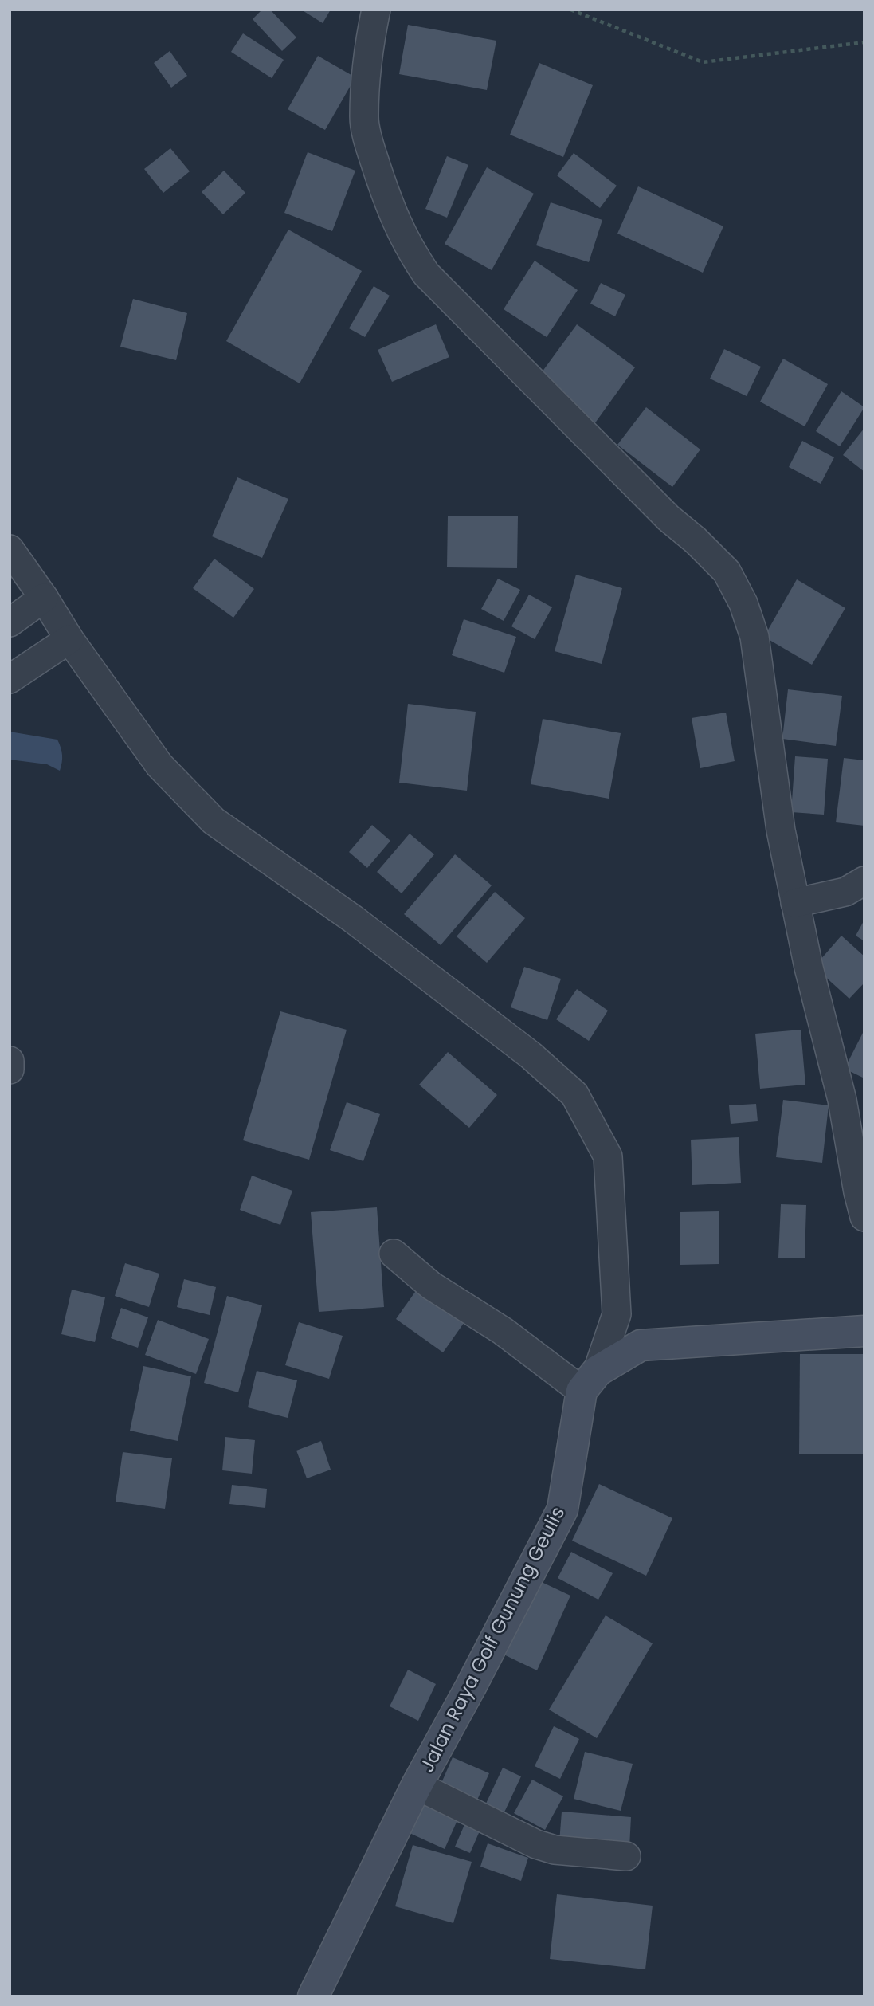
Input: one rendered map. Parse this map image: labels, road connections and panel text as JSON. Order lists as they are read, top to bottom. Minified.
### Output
{"streets":{"main road":["Jalan Raya Golf Gunung Geulis"]}}
